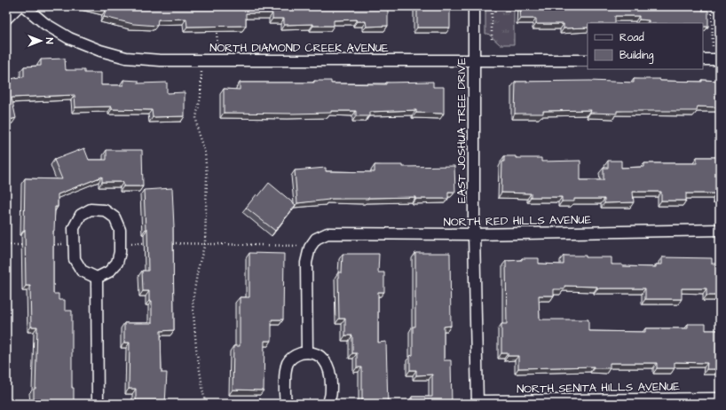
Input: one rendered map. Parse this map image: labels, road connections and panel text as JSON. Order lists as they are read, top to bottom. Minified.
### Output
{"streets":{"street":["NORTH DIAMOND CREEK AVENUE","EAST JOSHUA TREE DRIVE","NORTH RED HILLS AVENUE","NORTH SENITA HILLS AVENUE"]},"crossings":[["NORTH DIAMOND CREEK AVENUE","EAST JOSHUA TREE DRIVE"],["EAST JOSHUA TREE DRIVE","NORTH RED HILLS AVENUE"],["EAST JOSHUA TREE DRIVE","NORTH SENITA HILLS AVENUE"]],"legend":["Road","Building"],"north":"right"}
